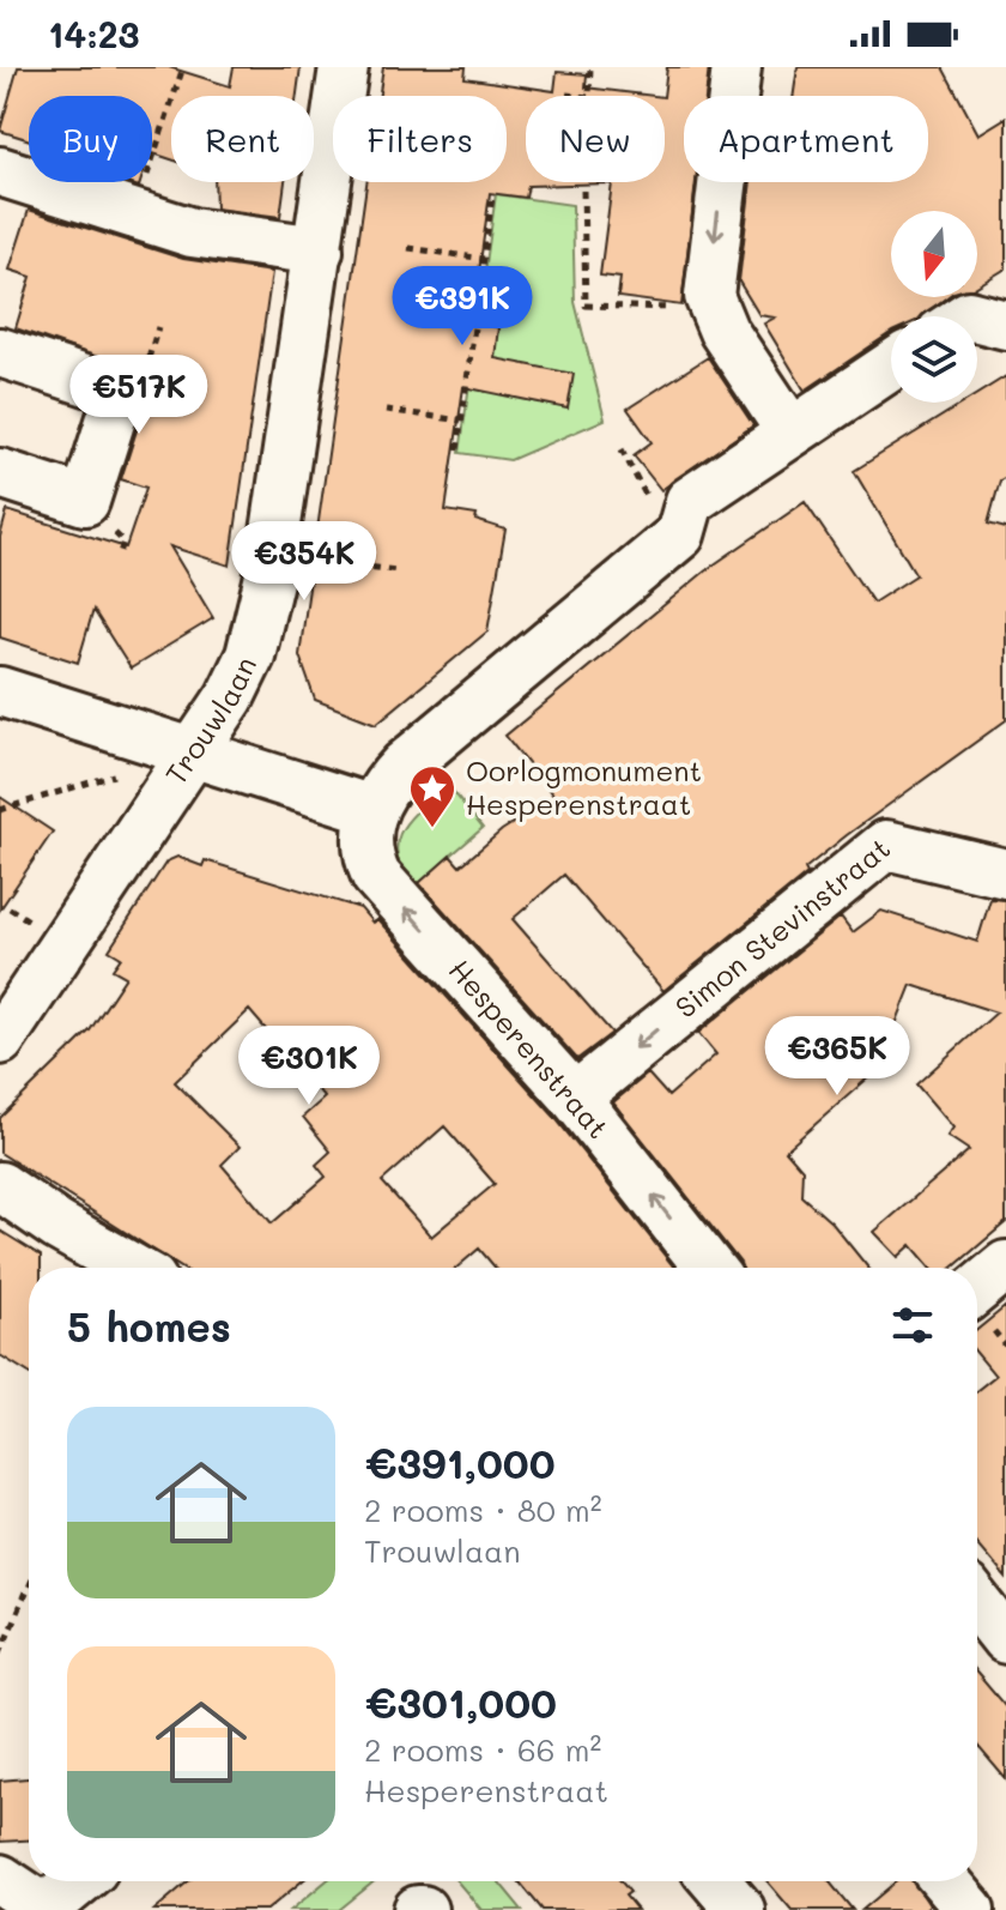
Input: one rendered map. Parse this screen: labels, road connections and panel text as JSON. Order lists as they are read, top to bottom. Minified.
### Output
{"streets":{"street":["Trouwlaan","Simon Stevinstraat","Hesperenstraat"]},"crossings":[["Simon Stevinstraat","Hesperenstraat"]],"one_way":["Hesperenstraat"],"places":{"place":["Oorlogmonument Hesperenstraat"]},"north":"bottom","page":{"status":"14:23","chip":["Buy","Rent","Filters","New","Apartment"],"price":["€391K","€517K","€354K","€365K","€301K"],"heading":"5 homes","list":[{"name":"€391,000","note":"2 rooms · 80 m² · Trouwlaan"},{"name":"€301,000","note":"2 rooms · 66 m² · Hesperenstraat"}]}}
